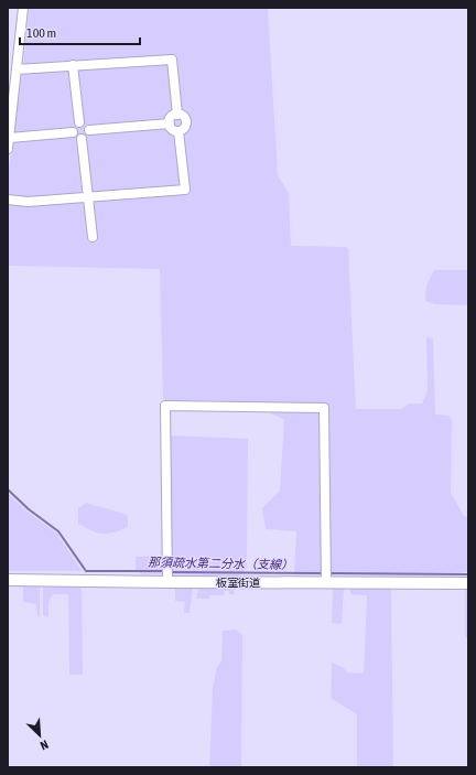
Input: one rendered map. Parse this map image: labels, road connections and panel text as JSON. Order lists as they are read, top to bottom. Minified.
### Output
{"streets":{"main road":["板室街道"]},"water":["那須疏水第二分水（支線）"],"scale_bar":"100 m","north":"bottom right"}
